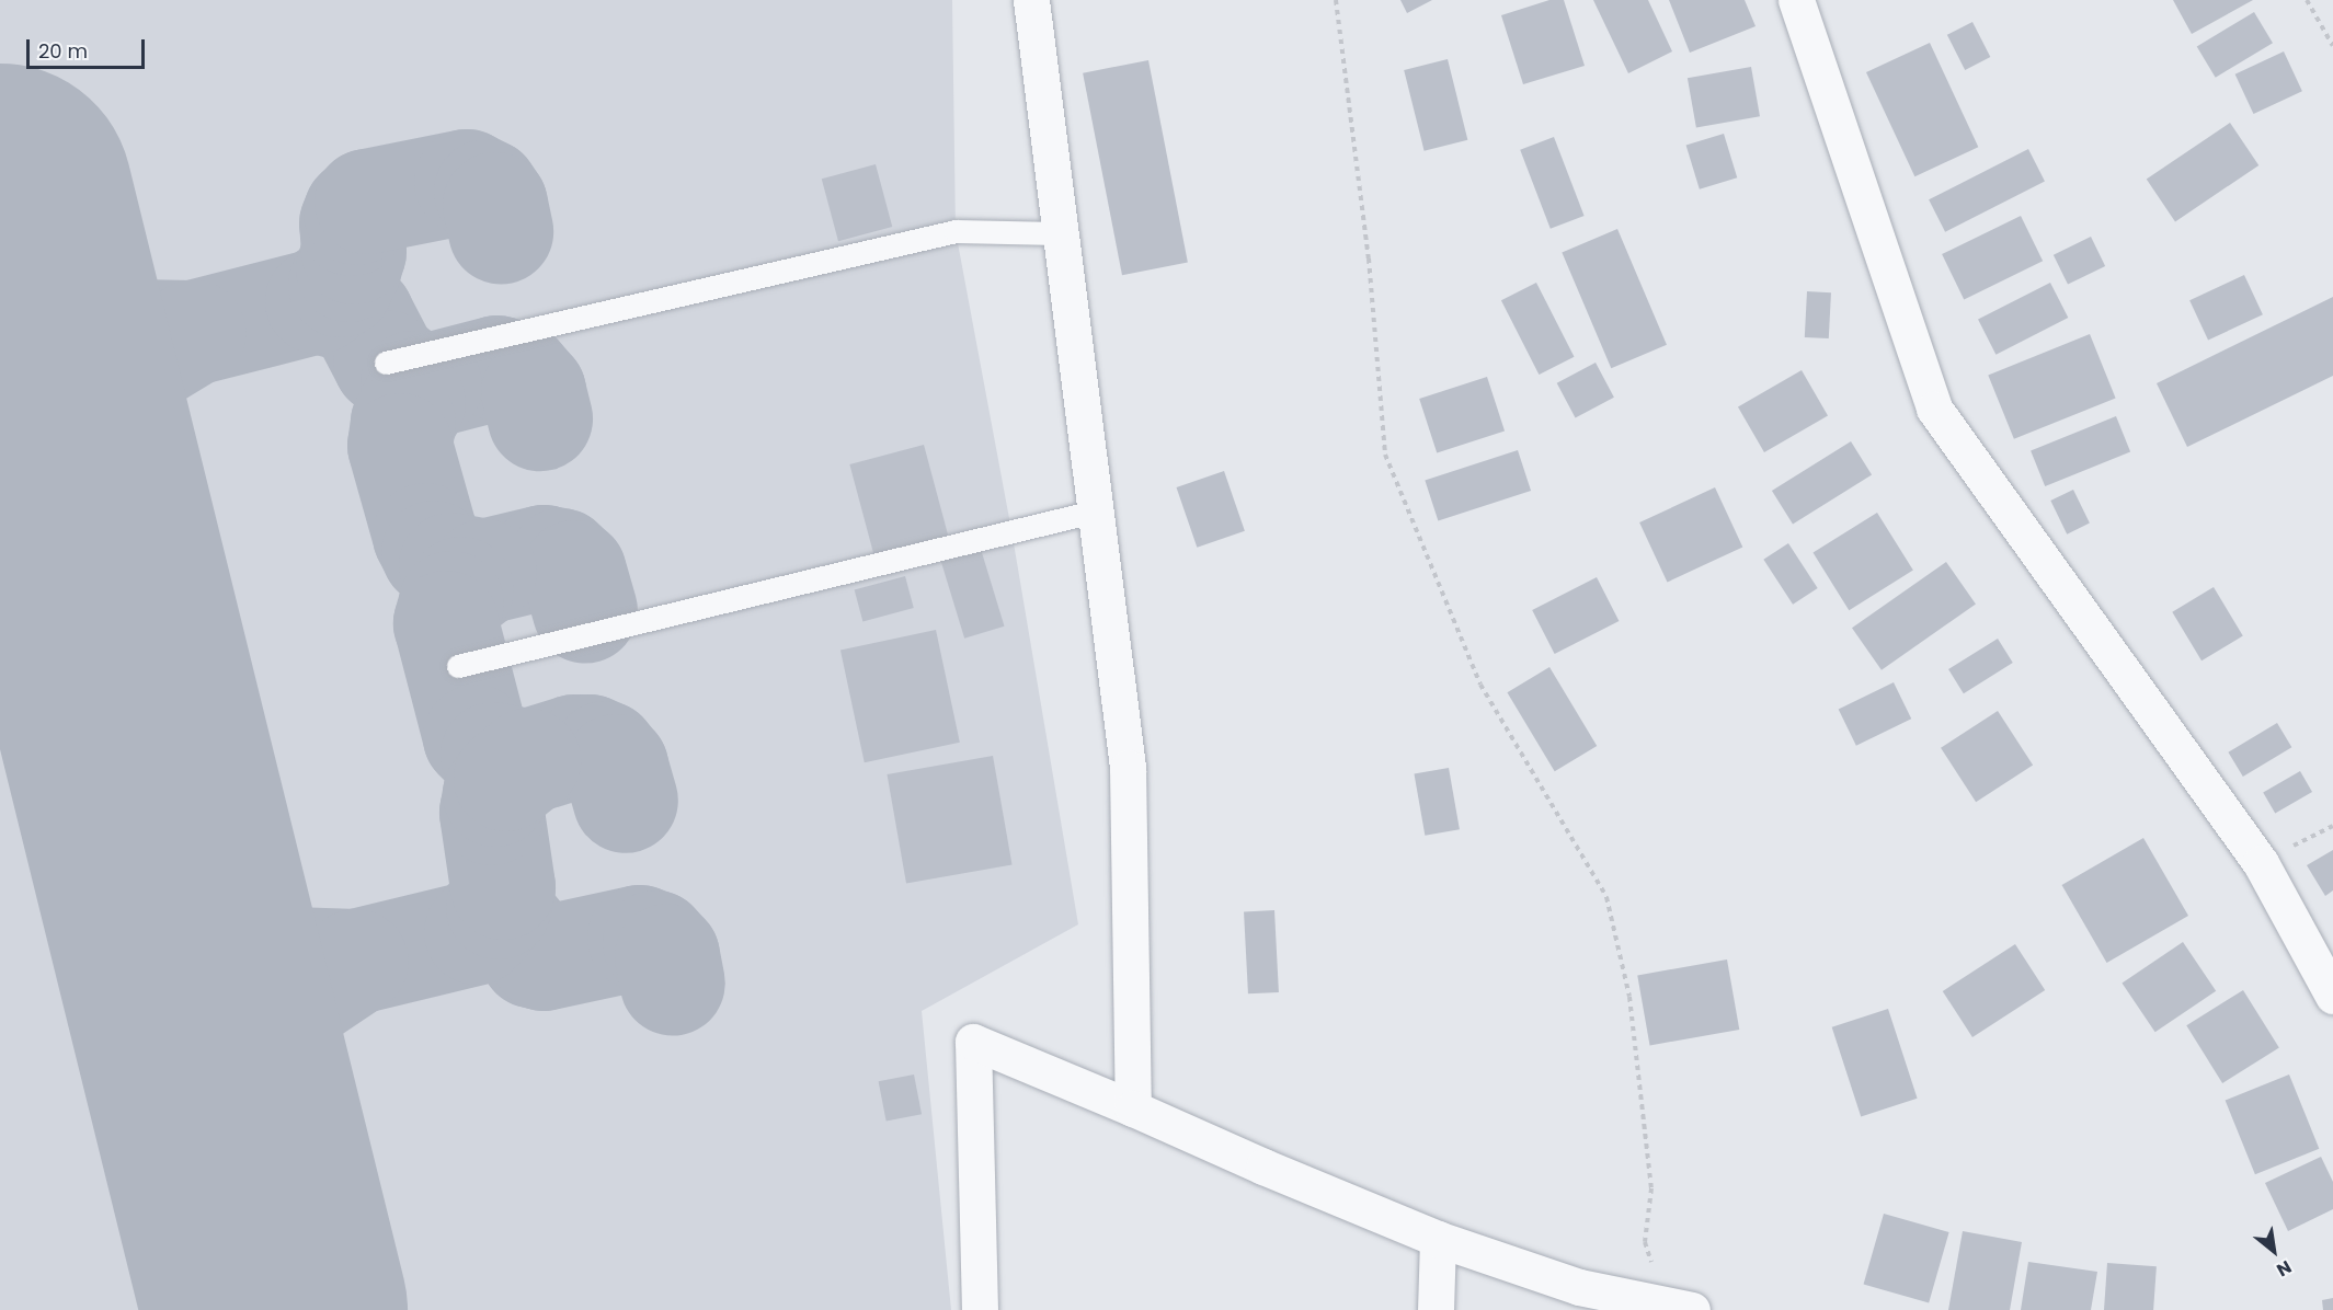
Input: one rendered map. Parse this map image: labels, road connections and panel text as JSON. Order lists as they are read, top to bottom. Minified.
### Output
{"scale_bar":"20 m","north":"bottom right"}
